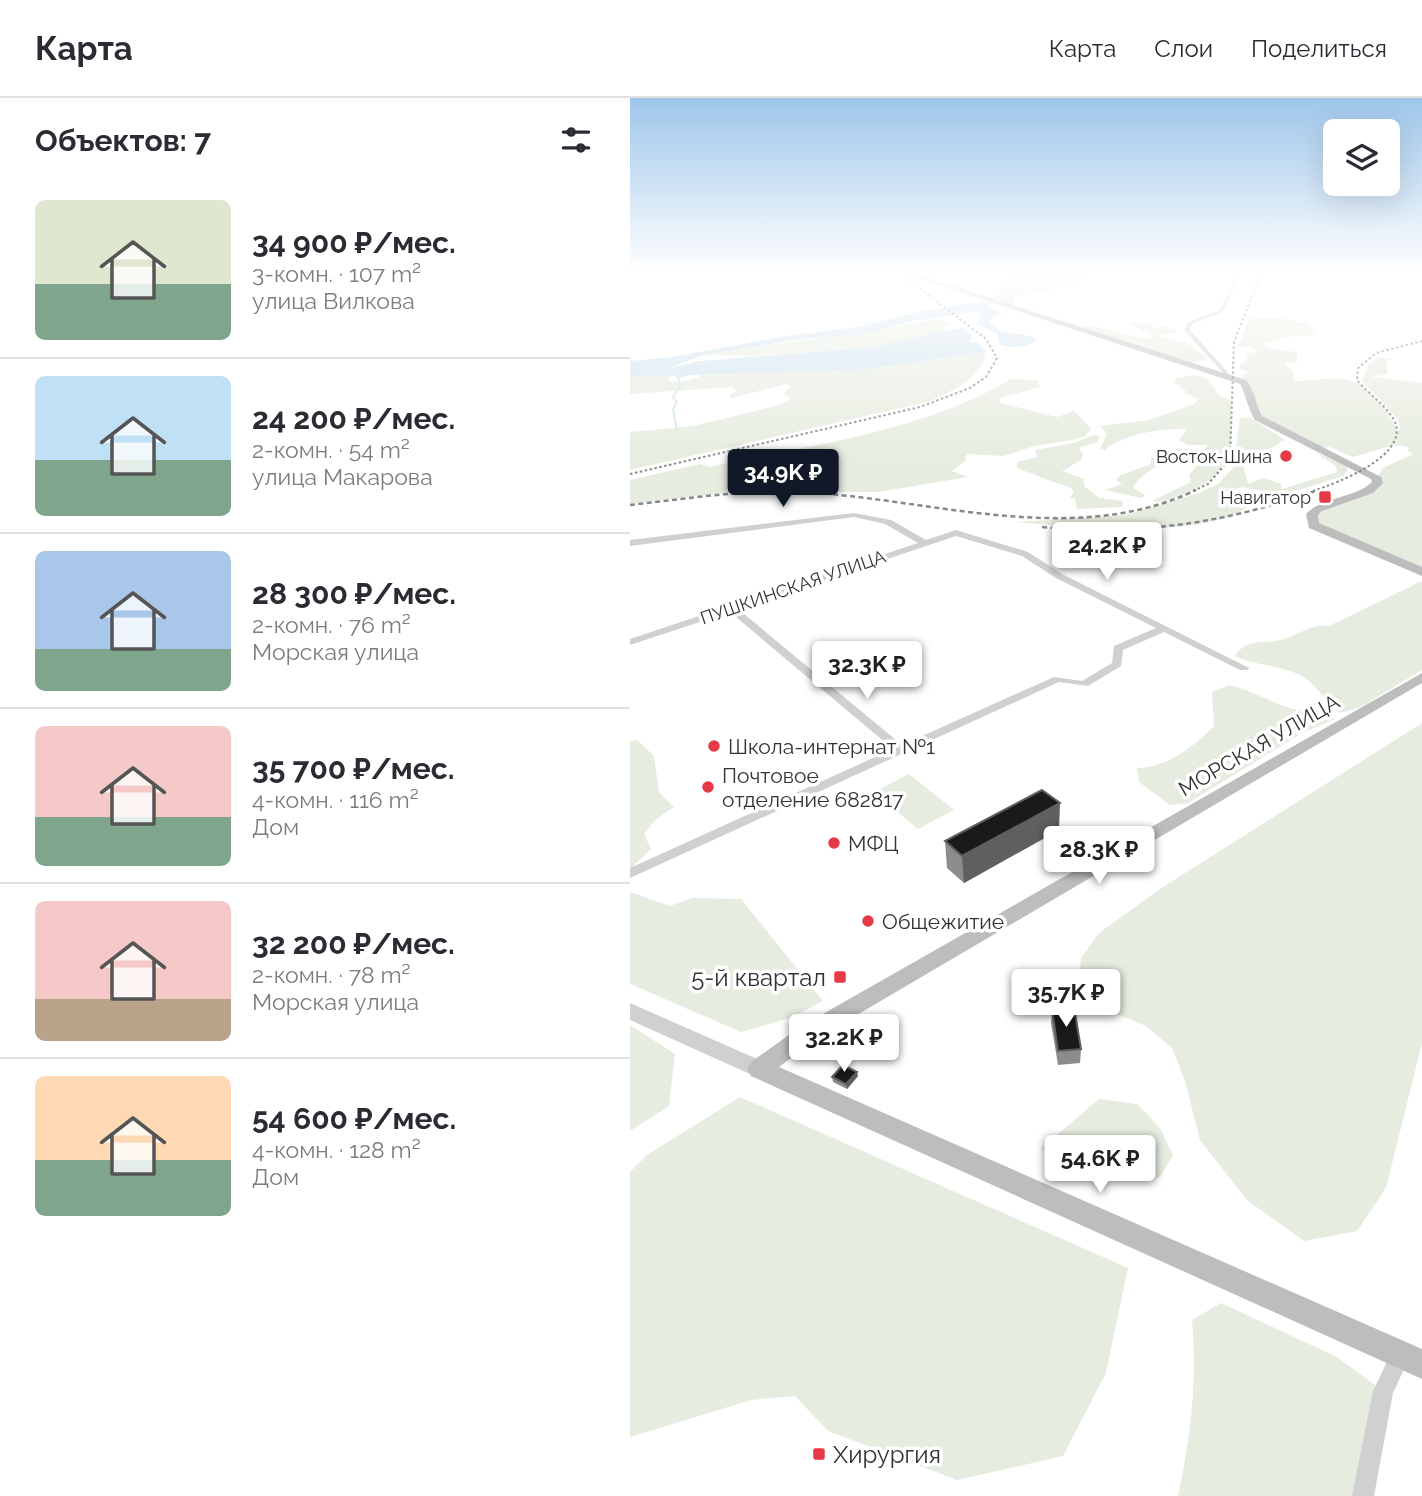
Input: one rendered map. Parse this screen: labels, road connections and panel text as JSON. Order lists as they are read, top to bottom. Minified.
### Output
{"streets":{"main road":["МОРСКАЯ УЛИЦА"],"street":["ПУШКИНСКАЯ УЛИЦА"]},"places":{"other":["Восток-Шина","Школа-интернат №1","Почтовое отделение 682817","МФЦ","Общежитие"],"transit":["Навигатор","5-й квартал","Хирургия"]},"page":{"header":"Карта","nav":["Карта","Слои","Поделиться"],"heading":"Объектов: 7","list":[{"name":"34 900 ₽/мес.","note":"3-комн. · 107 m² · улица Вилкова"},{"name":"24 200 ₽/мес.","note":"2-комн. · 54 m² · улица Макарова"},{"name":"28 300 ₽/мес.","note":"2-комн. · 76 m² · Морская улица"},{"name":"35 700 ₽/мес.","note":"4-комн. · 116 m² · Дом"},{"name":"32 200 ₽/мес.","note":"2-комн. · 78 m² · Морская улица"},{"name":"54 600 ₽/мес.","note":"4-комн. · 128 m² · Дом"}],"price":["34.9K ₽","24.2K ₽","32.3K ₽","28.3K ₽","35.7K ₽","32.2K ₽","54.6K ₽"]}}
